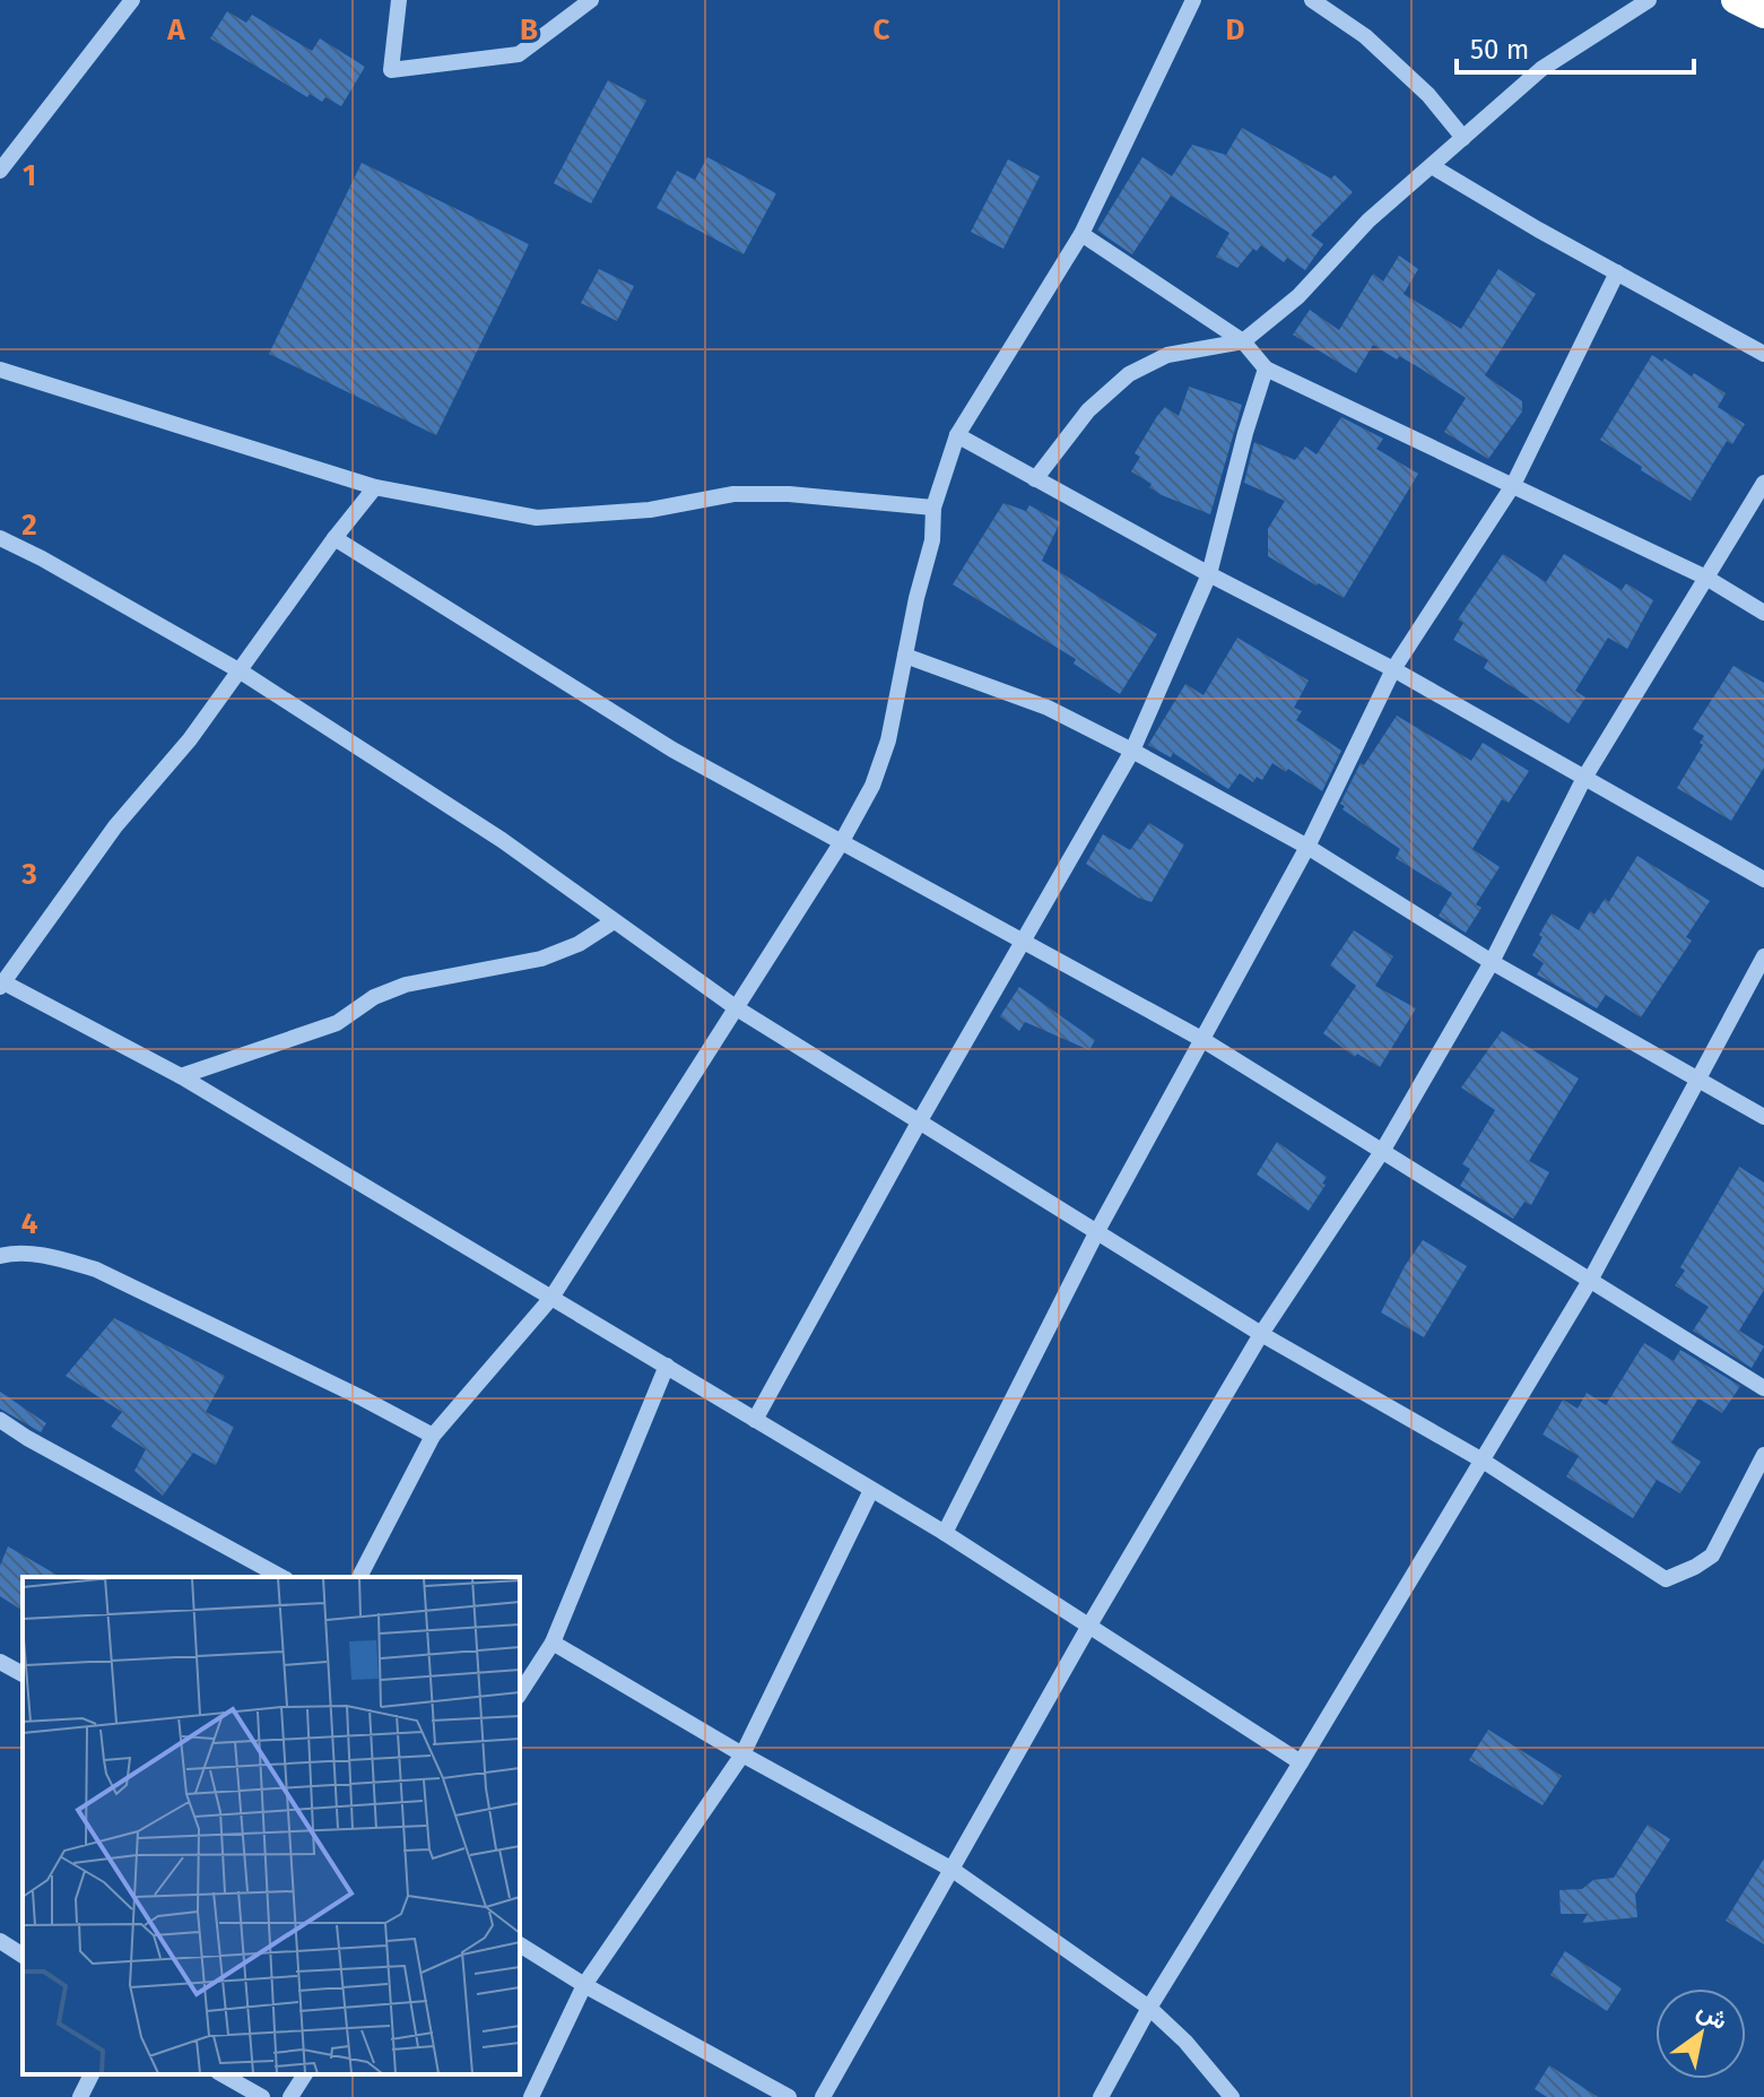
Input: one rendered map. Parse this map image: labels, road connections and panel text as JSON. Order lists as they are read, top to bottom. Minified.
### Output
{"scale_bar":"50 m","north":"top right","grid":{"columns":["A","B","C","D"],"rows":["1","2","3","4"]}}
